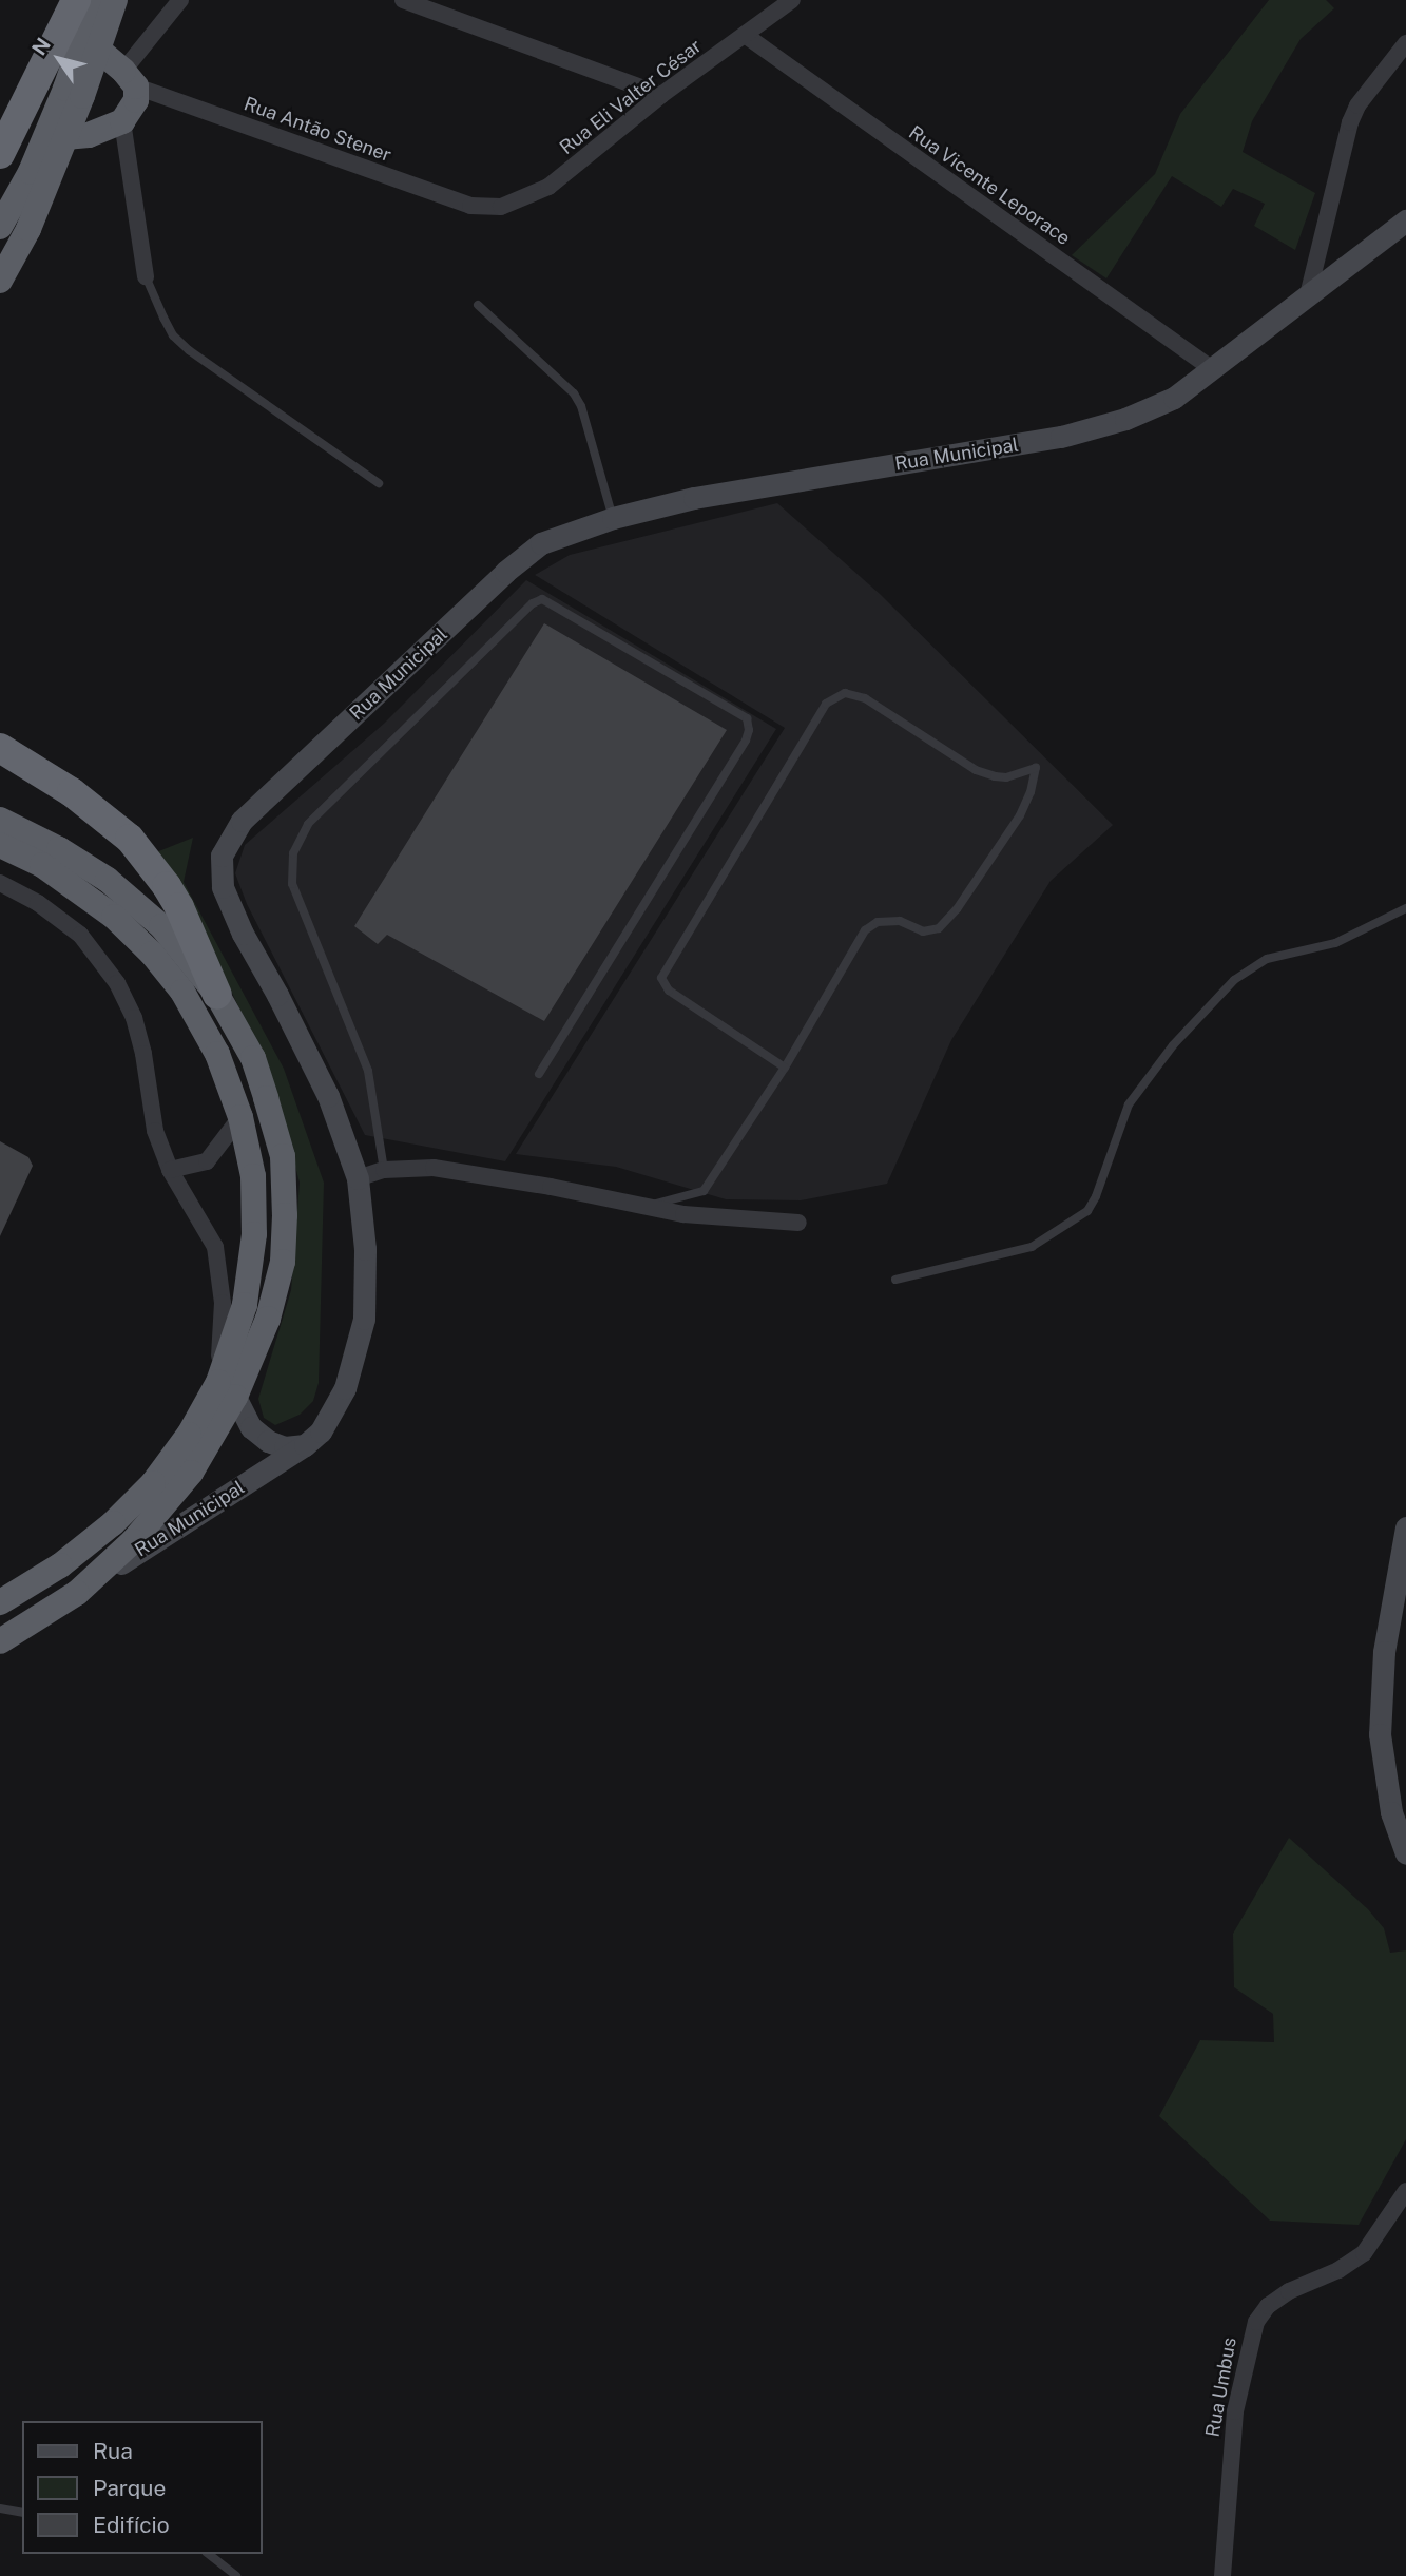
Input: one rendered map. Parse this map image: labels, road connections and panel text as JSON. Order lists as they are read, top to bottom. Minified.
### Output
{"streets":{"main road":["Rua Municipal"],"street":["Rua Eli Valter César","Rua Antão Stener","Rua Vicente Leporace","Rua Umbus"]},"crossings":[["Rua Eli Valter César","Rua Antão Stener"],["Rua Eli Valter César","Rua Vicente Leporace"],["Rua Vicente Leporace","Rua Municipal"]],"legend":["Rua","Parque","Edifício"],"north":"top left"}
